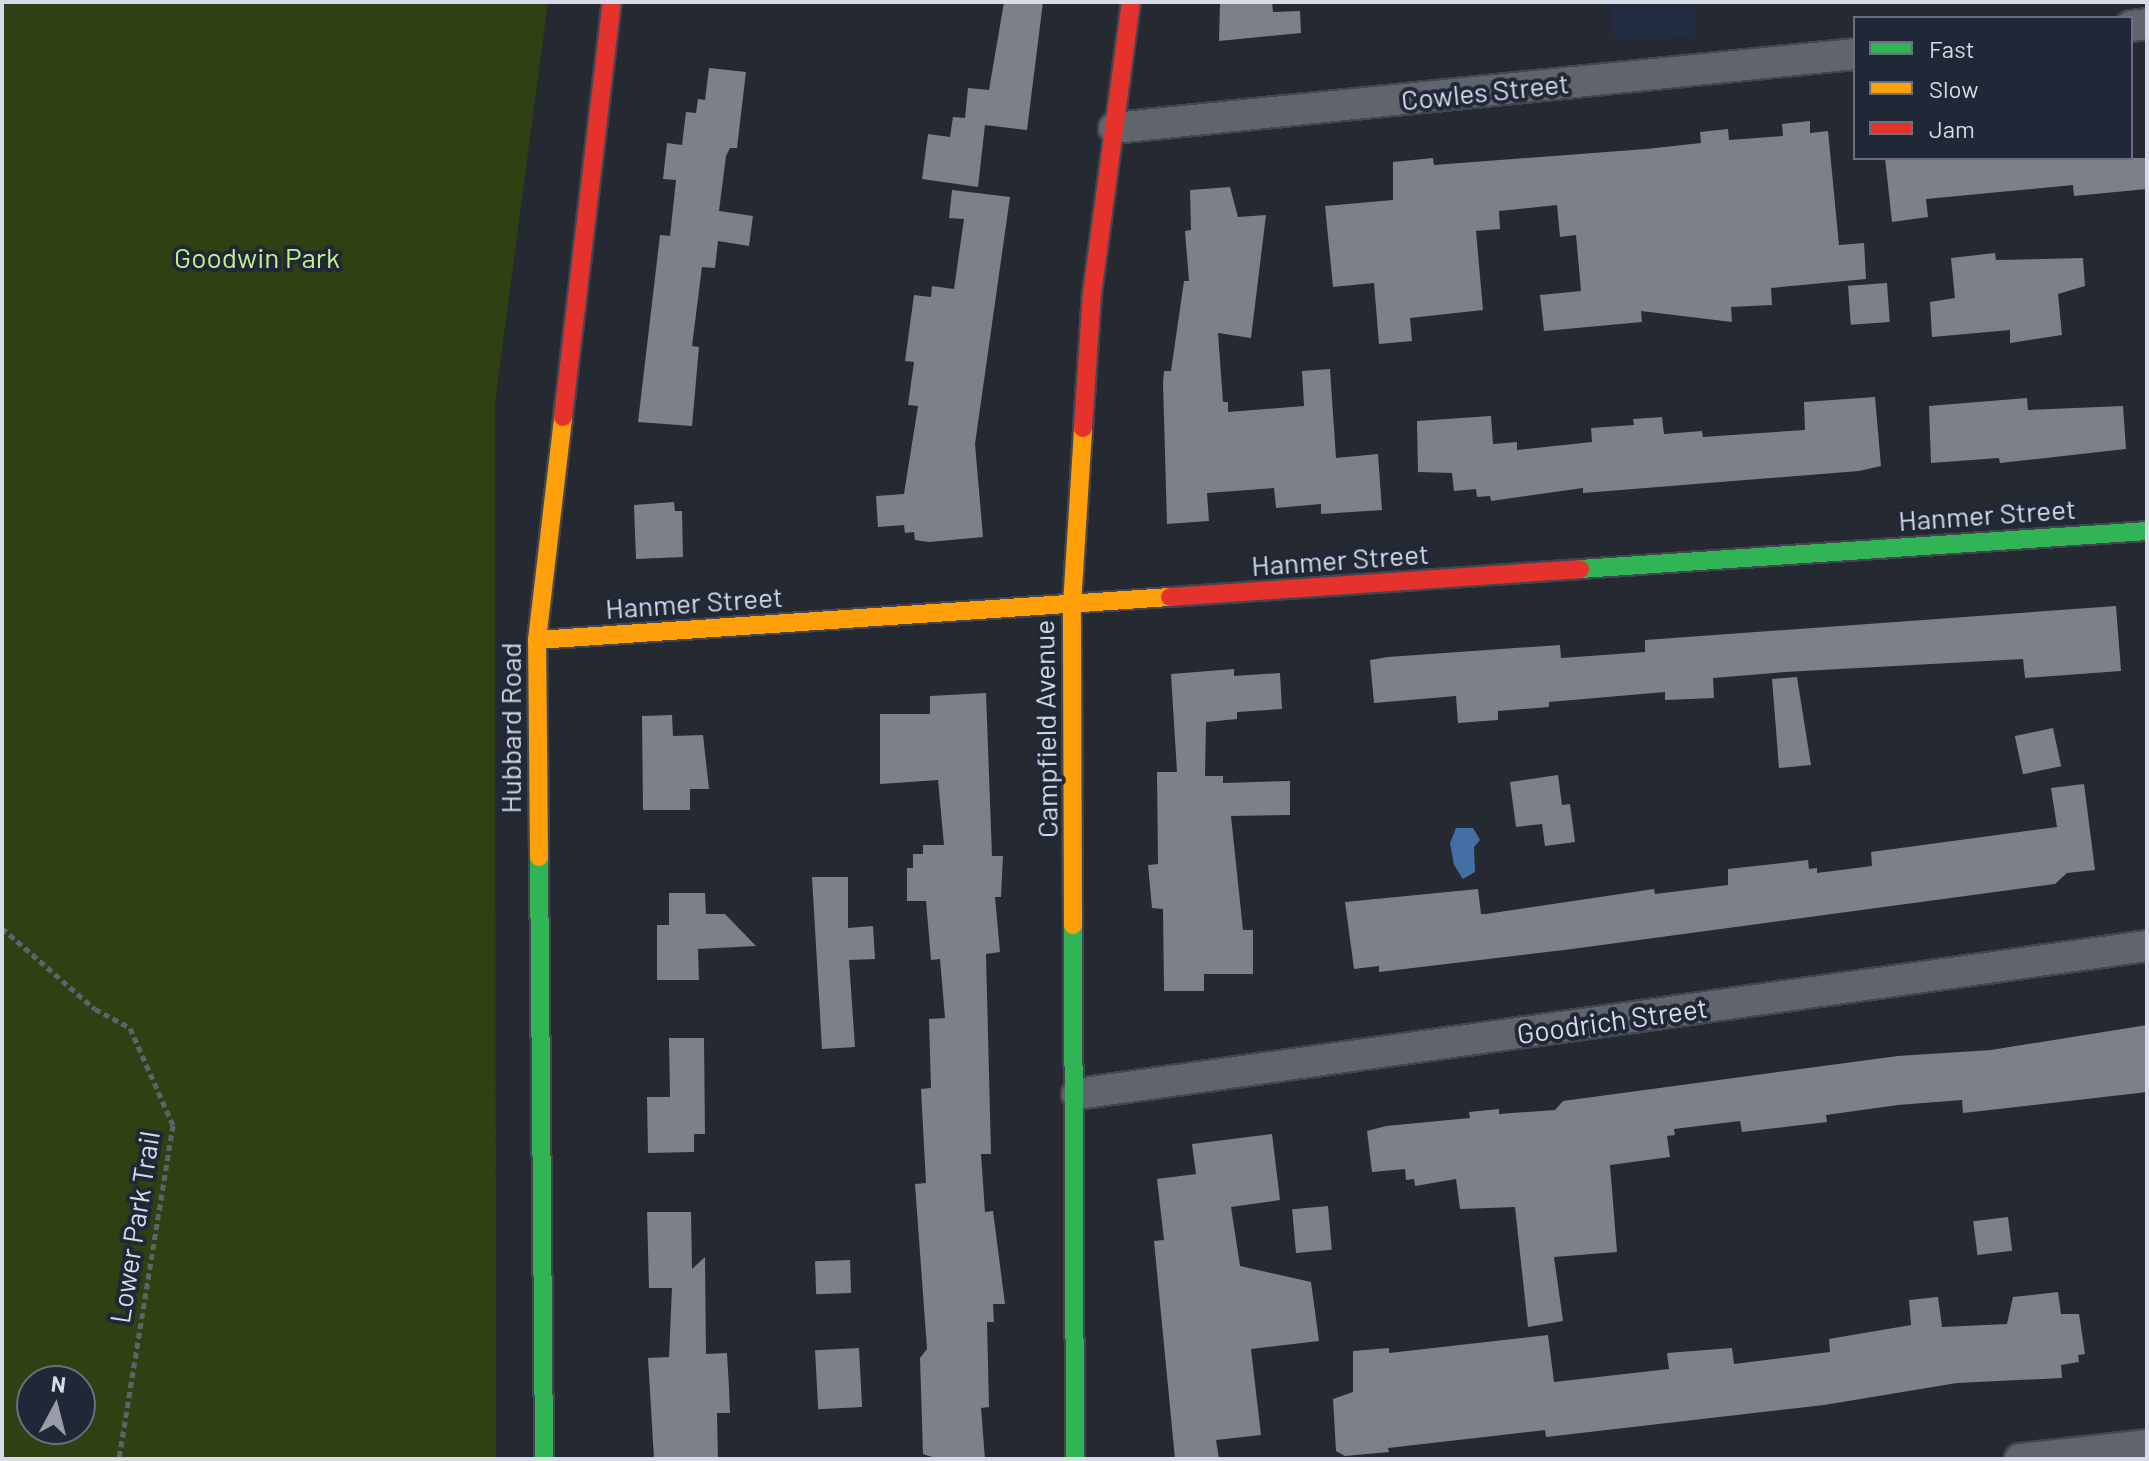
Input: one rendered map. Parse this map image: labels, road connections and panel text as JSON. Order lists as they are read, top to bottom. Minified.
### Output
{"streets":{"street":["Cowles Street","Hanmer Street","Hubbard Road","Campfield Avenue","Goodrich Street"],"path":["Lower Park Trail"]},"crossings":[["Cowles Street","Campfield Avenue"],["Hanmer Street","Hubbard Road"],["Hanmer Street","Campfield Avenue"],["Campfield Avenue","Goodrich Street"]],"parks":["Goodwin Park"],"legend":["Fast","Slow","Jam"],"north":"top"}
